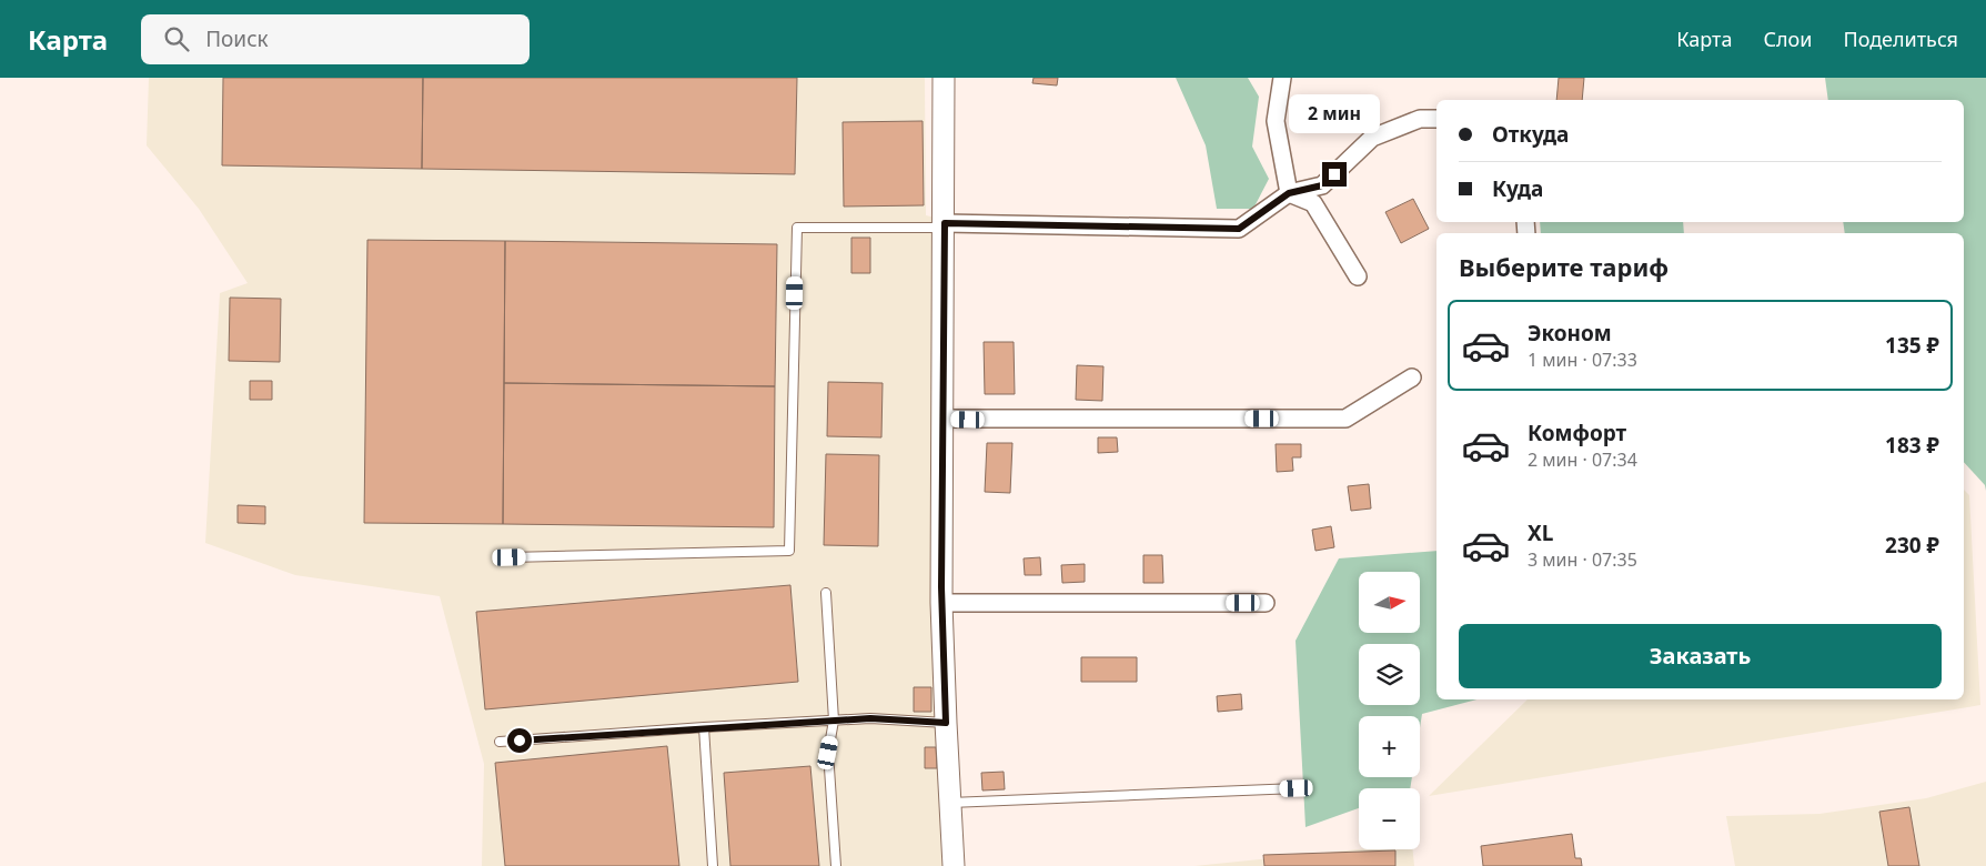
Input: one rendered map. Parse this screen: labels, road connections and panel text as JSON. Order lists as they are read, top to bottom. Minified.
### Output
{"north":"right","page":{"header":"Карта","search":"Поиск","nav":["Карта","Слои","Поделиться"],"bubble":"2 мин","banner":["Откуда","Куда"],"heading":"Выберите тариф","list":[{"name":"Эконом","note":"1 мин · 07:33","value":"135 ₽"},{"name":"Комфорт","note":"2 мин · 07:34","value":"183 ₽"},{"name":"XL","note":"3 мин · 07:35","value":"230 ₽"}],"map_buttons":["+","−"],"buttons":"Заказать"}}
